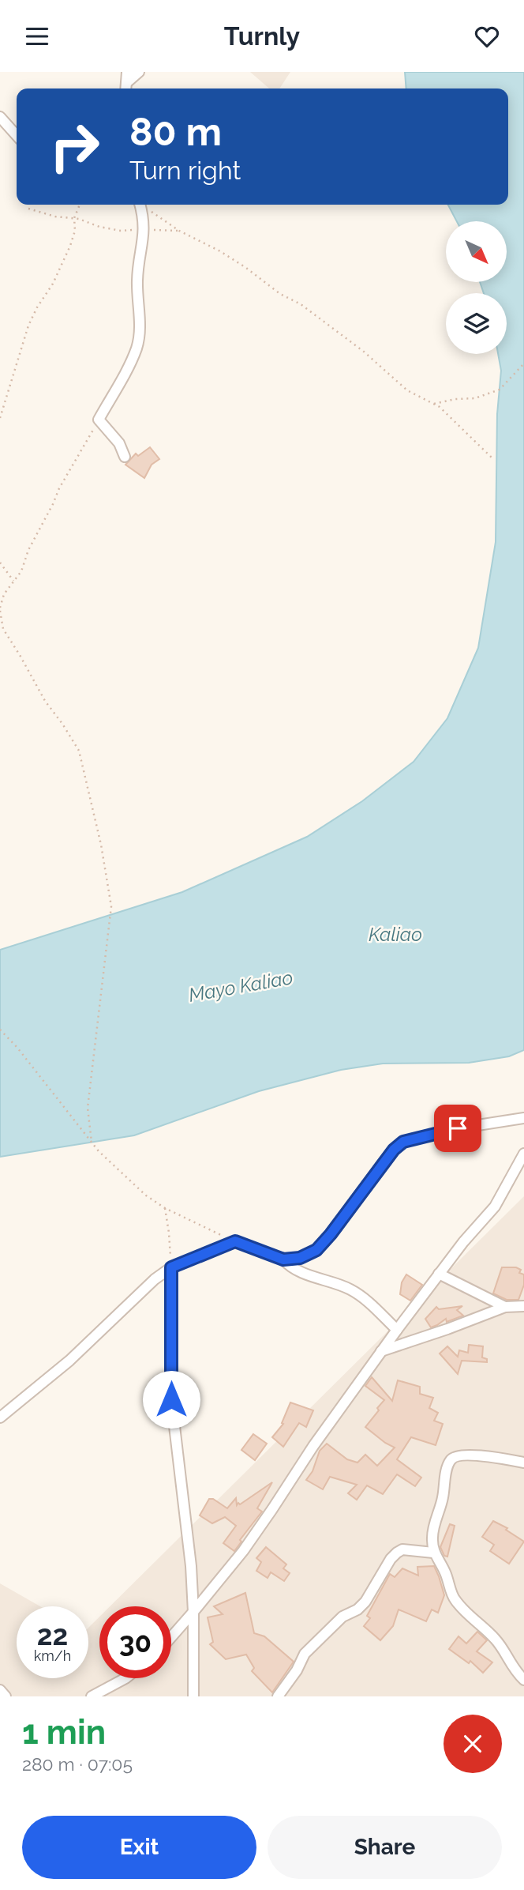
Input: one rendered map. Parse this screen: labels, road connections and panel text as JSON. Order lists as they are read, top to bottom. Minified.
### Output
{"water":["Kaliao","Mayo Kaliao"],"north":"bottom right","page":{"header":"Turnly","turn":["80 m","Turn right"],"speed":"22 km/h","limit":"30","heading":["1 min","280 m · 07:05"],"buttons":["Exit","Share"]}}
